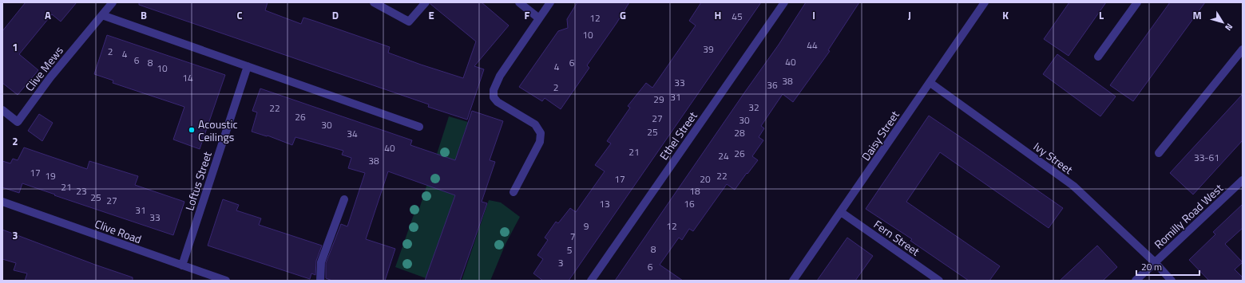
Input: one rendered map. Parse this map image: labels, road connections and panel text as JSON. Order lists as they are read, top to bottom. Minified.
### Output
{"streets":{"street":["Clive Mews","Ethel Street","Daisy Street","Ivy Street","Loftus Street","Romilly Road West","Clive Road","Fern Street"]},"crossings":[["Daisy Street","Ivy Street"],["Daisy Street","Fern Street"],["Ivy Street","Romilly Road West"],["Loftus Street","Clive Road"]],"places":["Acoustic Ceilings"],"house_numbers":["45","12","10","44","39","2","4","6","40","8","6","4","10","14","38","33","36","2","31","29","32","22","26","27","30","30","25","28","34","40","21","26","24","33-61","38","17","19","22","17","20","21","23","18","25","27","13","16","31","33","9","12","7","8","5","3","6"],"scale_bar":"20 m","north":"bottom right","grid":{"columns":["A","B","C","D","E","F","G","H","I","J","K","L","M"],"rows":["1","2","3"]}}
